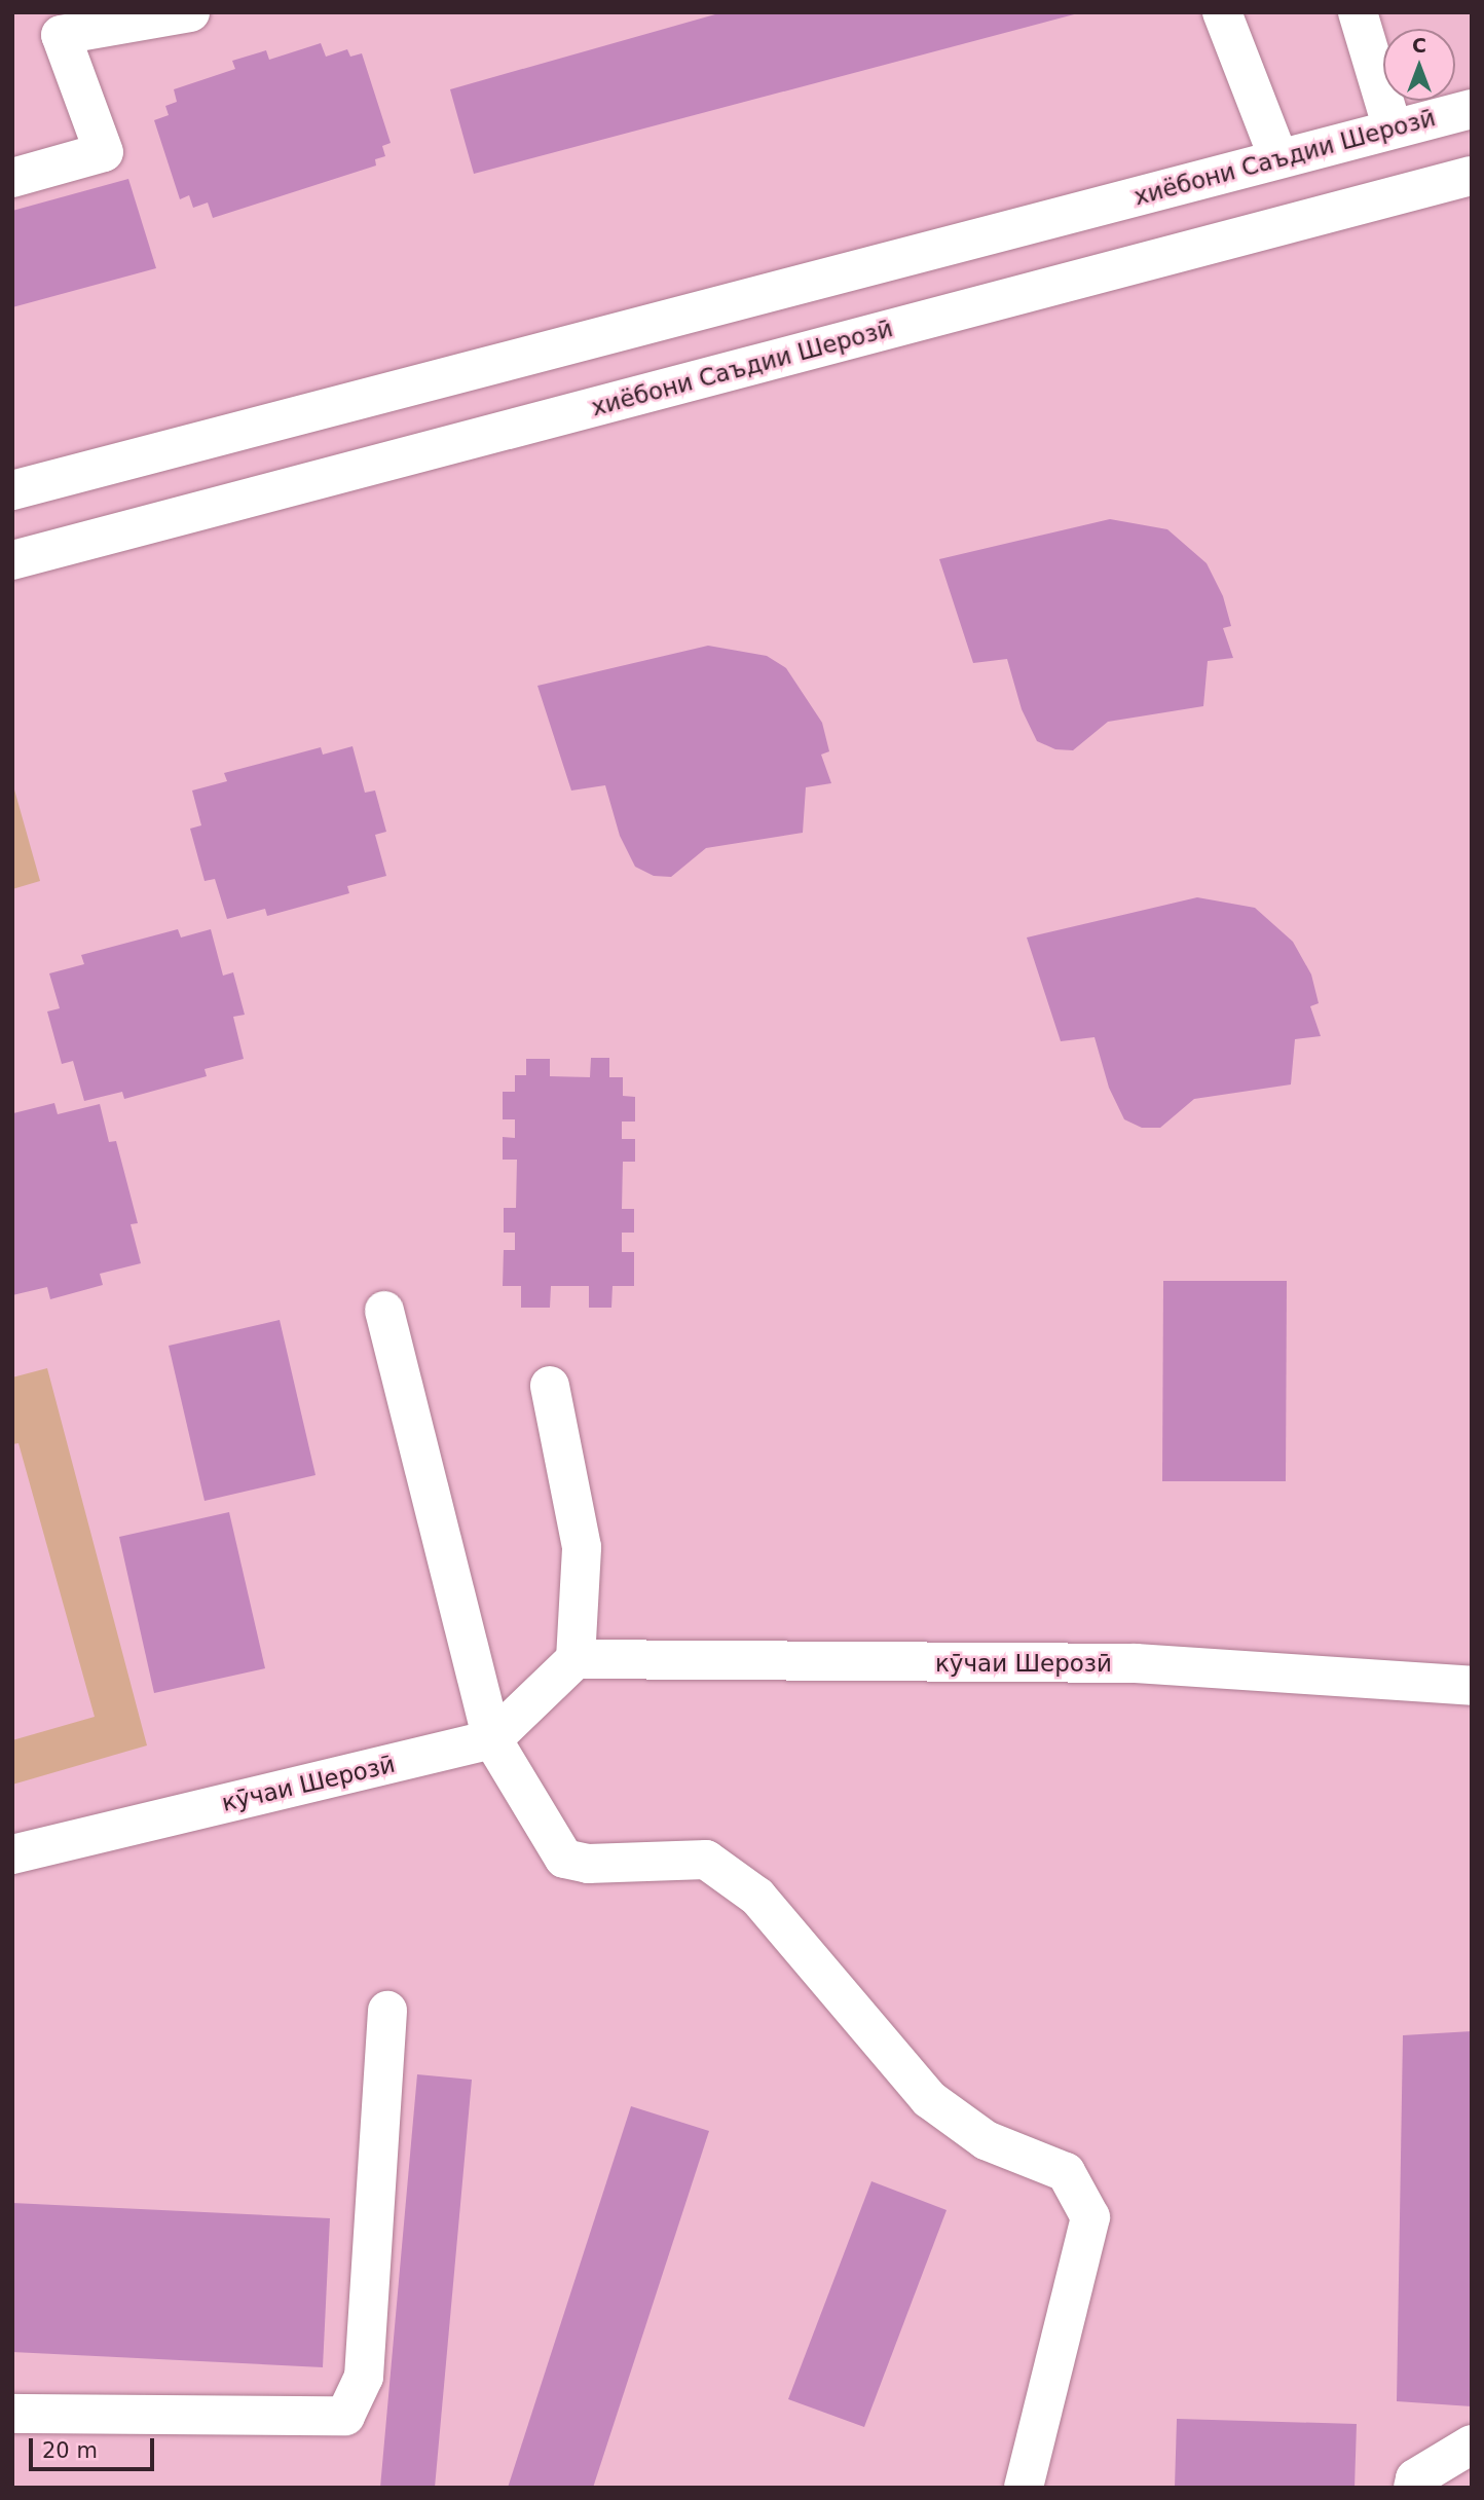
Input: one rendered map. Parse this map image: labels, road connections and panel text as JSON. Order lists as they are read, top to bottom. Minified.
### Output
{"streets":{"main road":["хиёбони Саъдии Шерозӣ","кӯчаи Шерозӣ"]},"scale_bar":"20 m","north":"top"}
